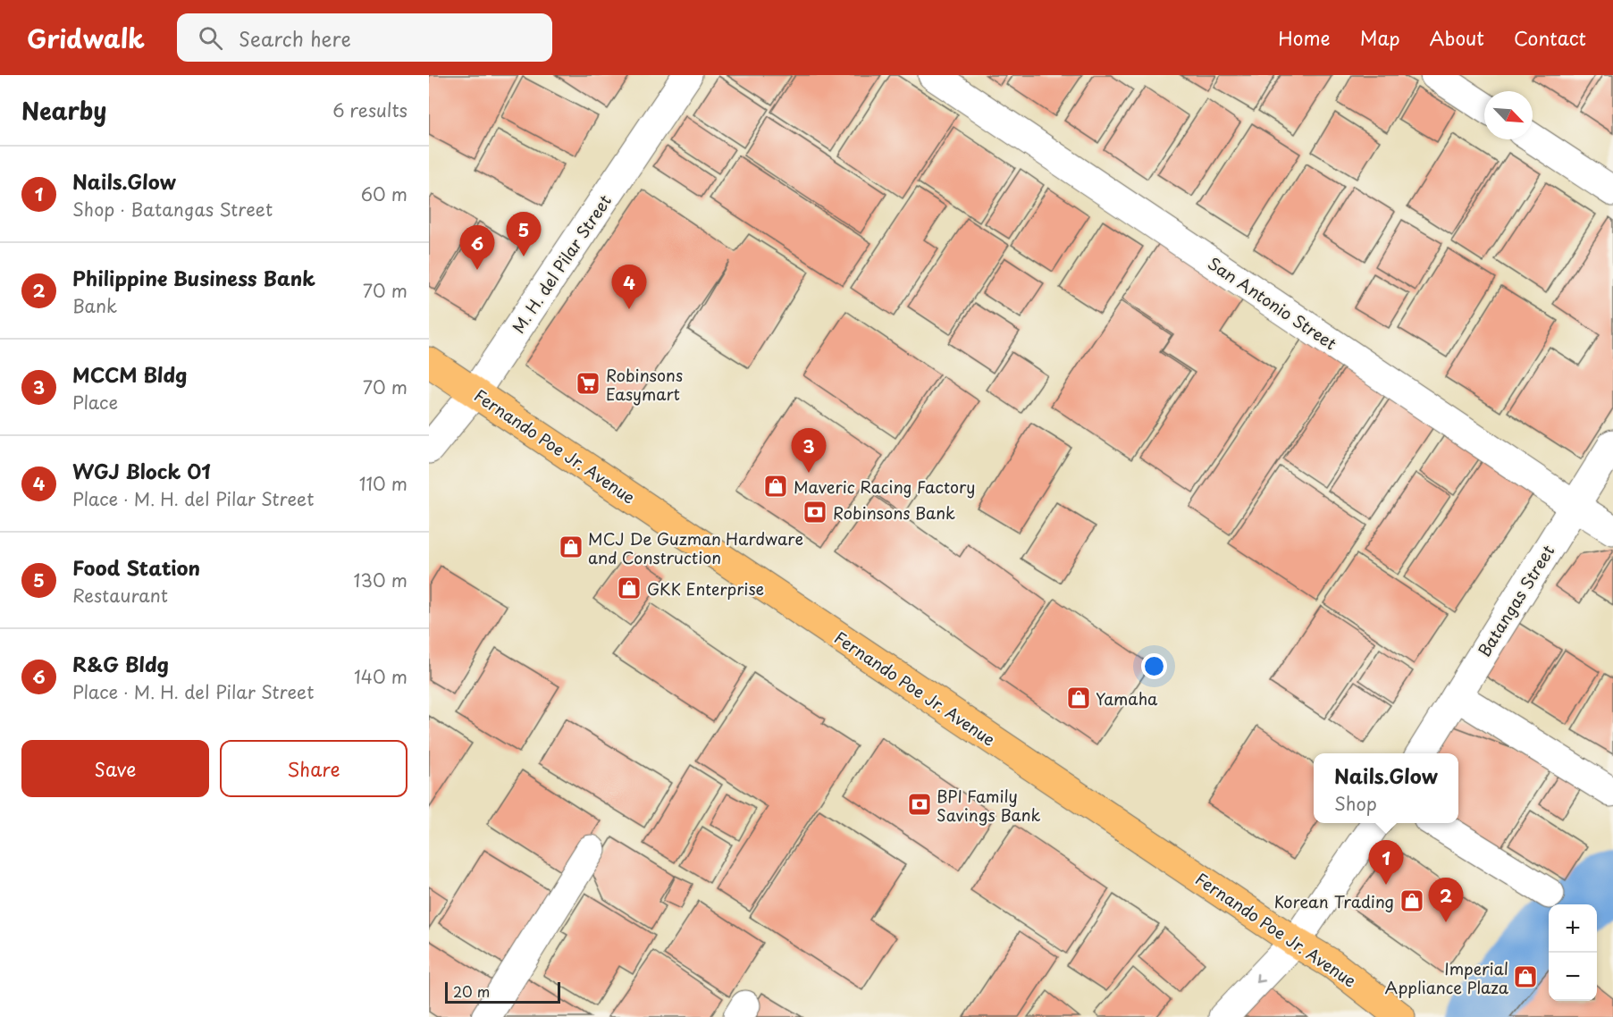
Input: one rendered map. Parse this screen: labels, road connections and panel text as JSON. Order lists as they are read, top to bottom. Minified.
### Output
{"streets":{"main road":["Fernando Poe Jr. Avenue"],"street":["M. H. del Pilar Street","San Antonio Street","Batangas Street"]},"crossings":[["M. H. del Pilar Street","Fernando Poe Jr. Avenue"],["San Antonio Street","Batangas Street"]],"places":{"supermarket":["Robinsons Easymart"],"shop":["Maveric Racing Factory","MCJ De Guzman Hardware and Construction","GKK Enterprise","Yamaha","Korean Trading","Imperial Appliance Plaza"],"bank":["Robinsons Bank","BPI Family Savings Bank"]},"scale_bar":"20 m","north":"bottom right","page":{"header":"Gridwalk","search":"Search here","nav":["Home","Map","About","Contact"],"heading":["Nearby","6 results"],"list":[{"mark":"1","name":"Nails.Glow","note":"Shop · Batangas Street","value":"60 m"},{"mark":"2","name":"Philippine Business Bank","note":"Bank","value":"70 m"},{"mark":"3","name":"MCCM Bldg","note":"Place","value":"70 m"},{"mark":"4","name":"WGJ Block 01","note":"Place · M. H. del Pilar Street","value":"110 m"},{"mark":"5","name":"Food Station","note":"Restaurant","value":"130 m"},{"mark":"6","name":"R&G Bldg","note":"Place · M. H. del Pilar Street","value":"140 m"}],"pins":["5","6","4","3","1","2"],"buttons":["Save","Share"],"popup":["Nails.Glow","Shop"],"map_buttons":["+","−"],"scale":"20 m"}}
